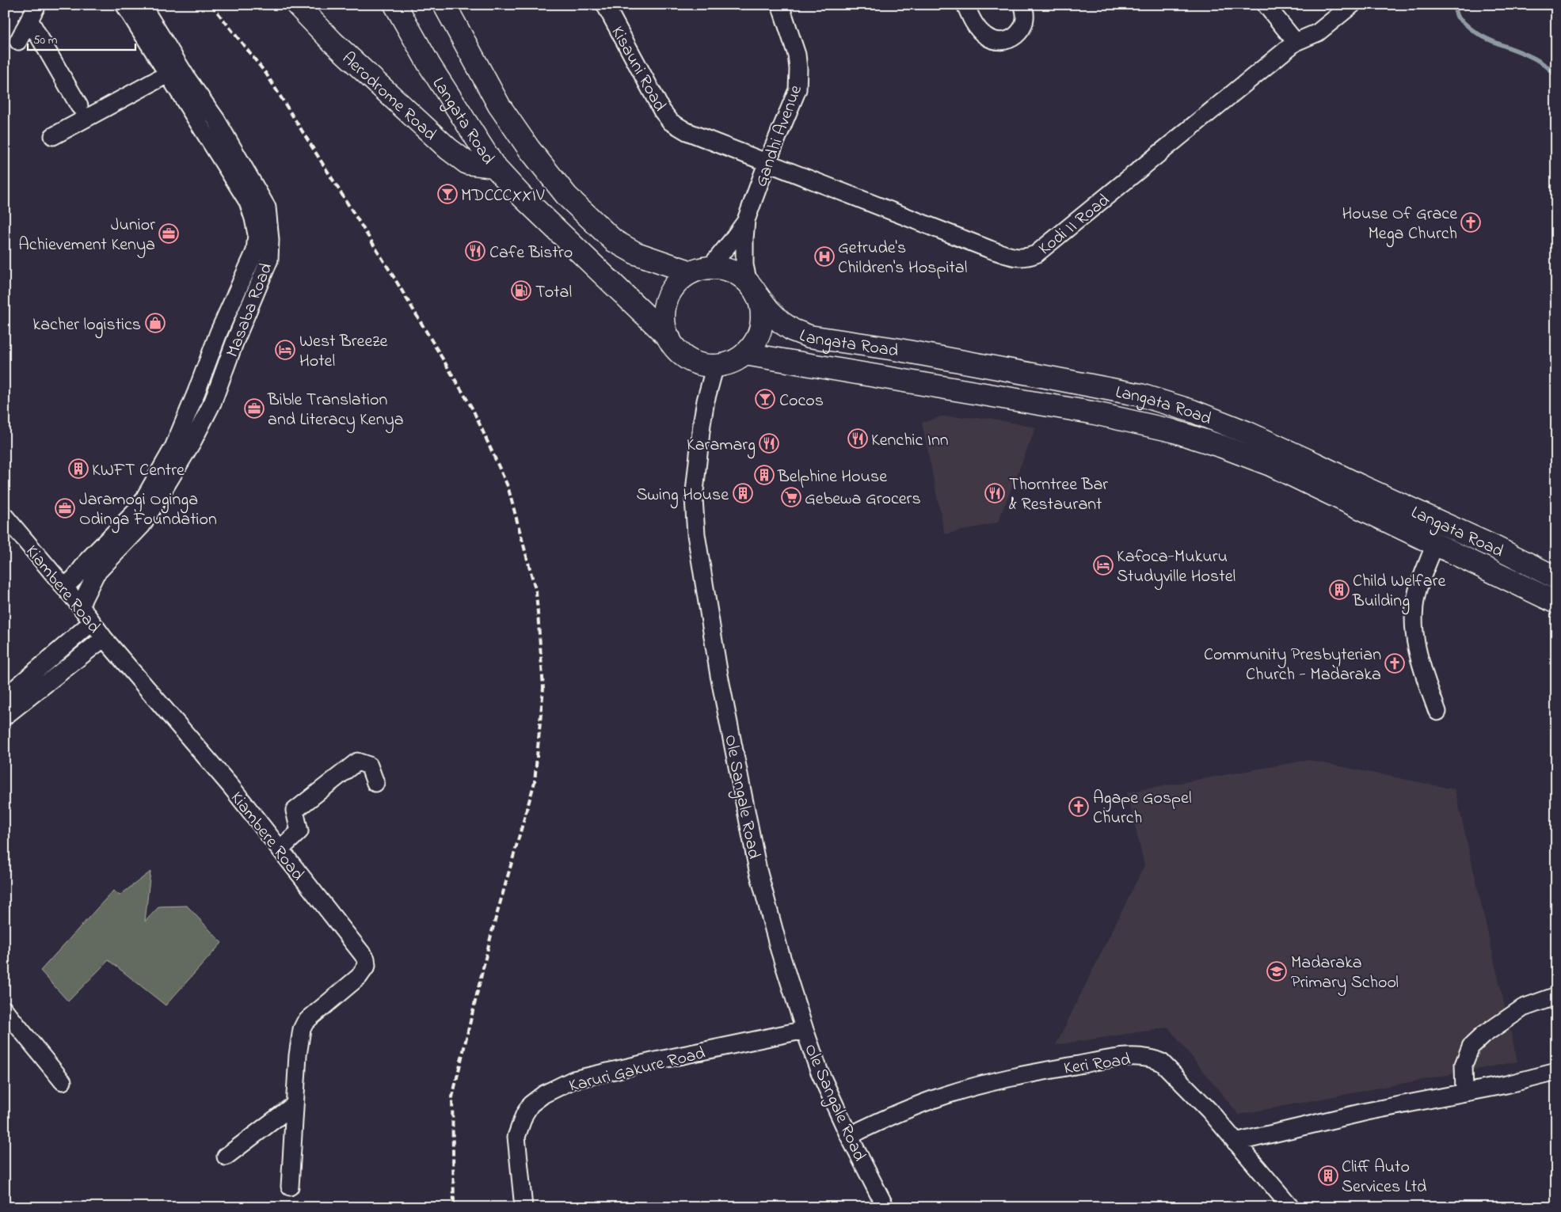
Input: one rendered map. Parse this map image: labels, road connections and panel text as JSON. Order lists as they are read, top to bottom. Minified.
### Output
{"streets":{"main road":["Aerodrome Road","Langata Road"],"street":["Kisauni Road","Gandhi Avenue","Kodi II Road","Masaba Road","Kiambere Road","Ole Sangale Road","Keri Road","Karuri Gakure Road"]},"crossings":[["Kisauni Road","Gandhi Avenue"],["Kisauni Road","Kodi II Road"],["Aerodrome Road","Langata Road"],["Langata Road","Gandhi Avenue"],["Langata Road","Ole Sangale Road"],["Gandhi Avenue","Kodi II Road"],["Gandhi Avenue","Ole Sangale Road"],["Masaba Road","Kiambere Road"],["Ole Sangale Road","Keri Road"],["Ole Sangale Road","Karuri Gakure Road"]],"places":{"bar":["MDCCCXXIV","Cocos"],"church":["House Of Grace Mega Church","Community Presbyterian Church - Madaraka","Agape Gospel Church"],"office":["Junior Achievement Kenya","Bible Translation and Literacy Kenya","Jaramogi Oginga Odinga Foundation"],"restaurant":["Cafe Bistro","Kenchic Inn","Karamarg","Thorntree Bar & Restaurant"],"hospital":["Getrude's Children's Hospital"],"fuel station":["Total"],"shop":["kacher logistics"],"hotel":["West Breeze Hotel","Kafoca-Mukuru Studyville Hostel"],"building":["KWFT Centre","Belphine House","Swing House","Child Welfare Building","Cliff Auto Services Ltd"],"supermarket":["Gebewa Grocers"],"school or university":["Madaraka Primary School"]},"scale_bar":"50 m"}
